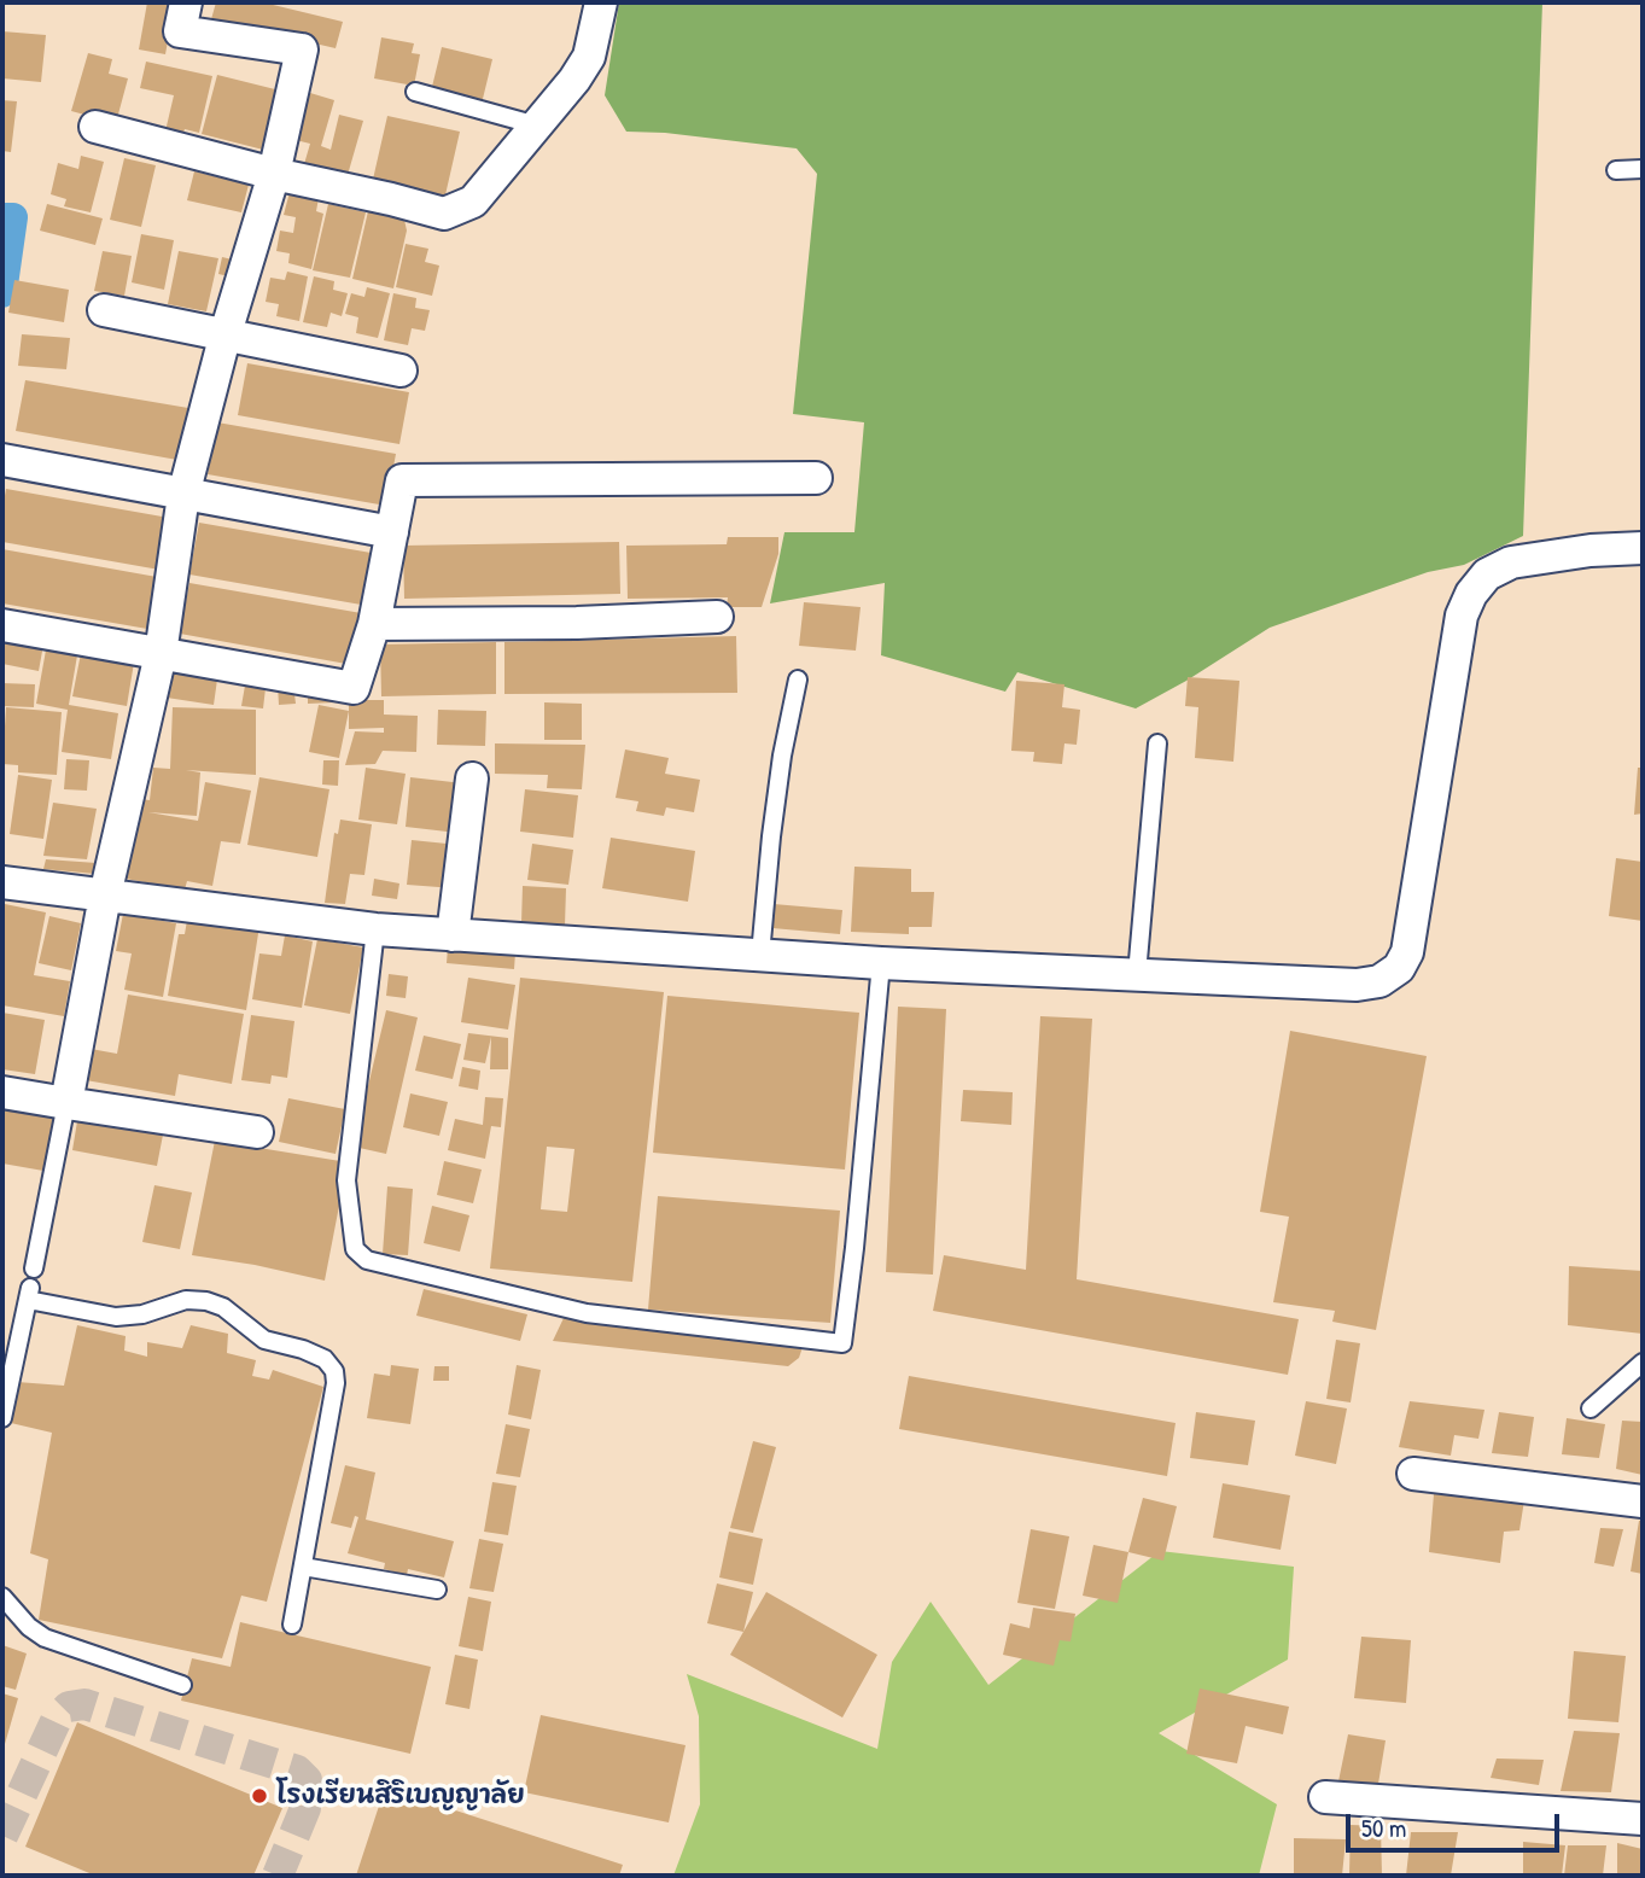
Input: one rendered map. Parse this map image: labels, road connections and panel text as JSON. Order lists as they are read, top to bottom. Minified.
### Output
{"places":["โรงเรียนสิริเบญญาลัย"],"scale_bar":"50 m"}
